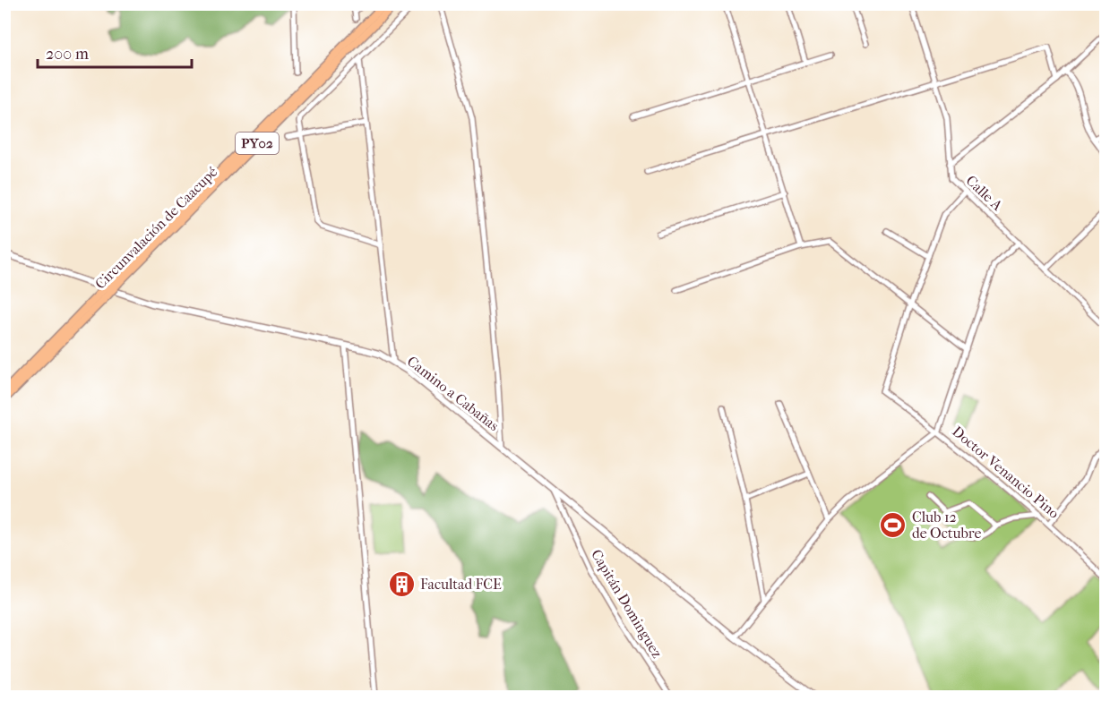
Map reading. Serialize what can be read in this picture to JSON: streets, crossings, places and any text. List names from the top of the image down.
{
  "streets": {
    "highway": ["PY02", "Circunvalación de Caacupé"],
    "street": [
      "Calle A",
      "Camino a Cabañas",
      "Doctor Venancio Pino",
      "Capitán Dominguez"
    ]
  },
  "crossings": [
    ["Camino a Cabañas", "Capitán Dominguez"]
  ],
  "places": {
    "sports": ["Club 12 de Octubre"],
    "building": ["Facultad FCE"]
  },
  "scale_bar": "200 m"
}
